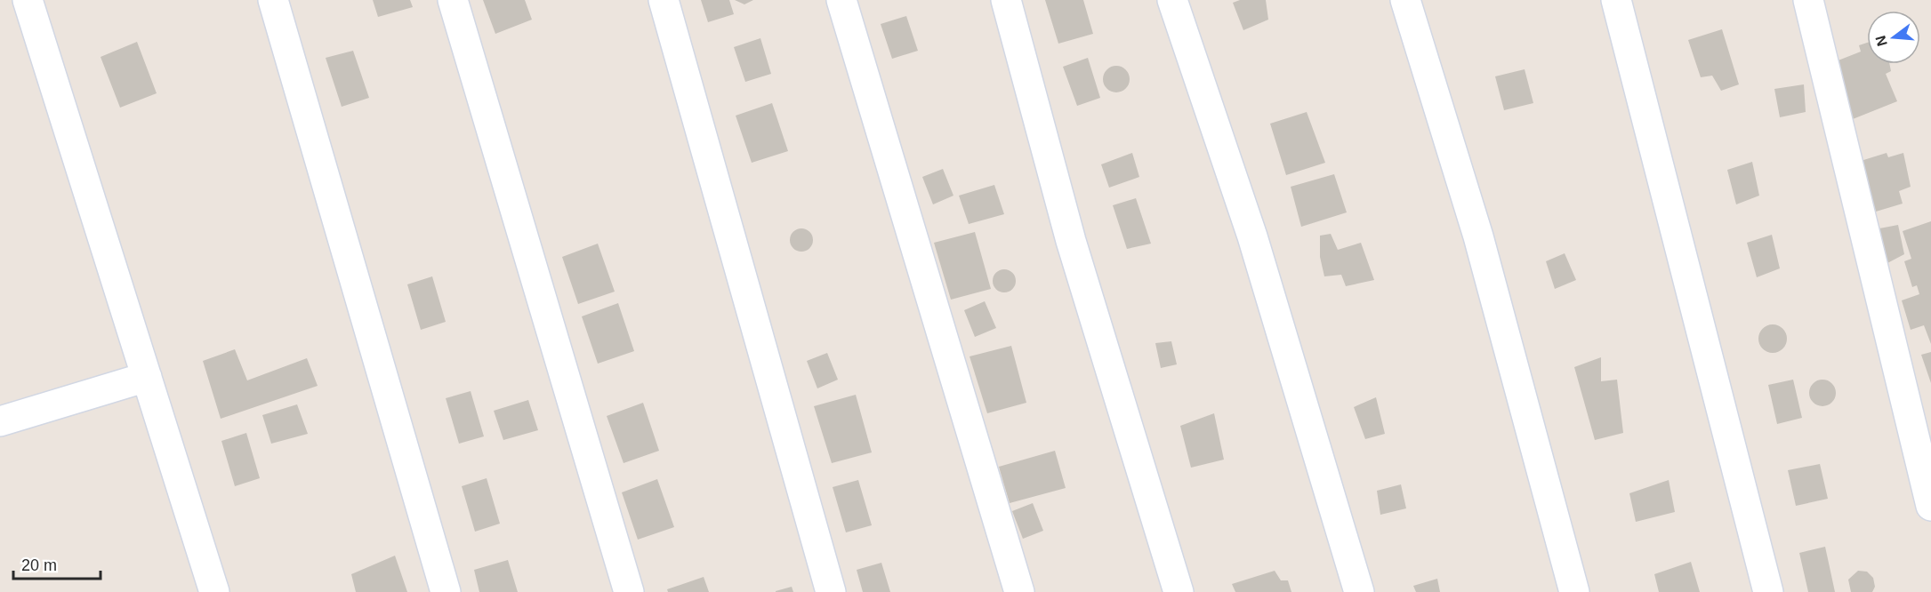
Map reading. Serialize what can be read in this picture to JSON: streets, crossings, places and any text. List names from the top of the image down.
{
  "scale_bar": "20 m",
  "north": "left"
}
